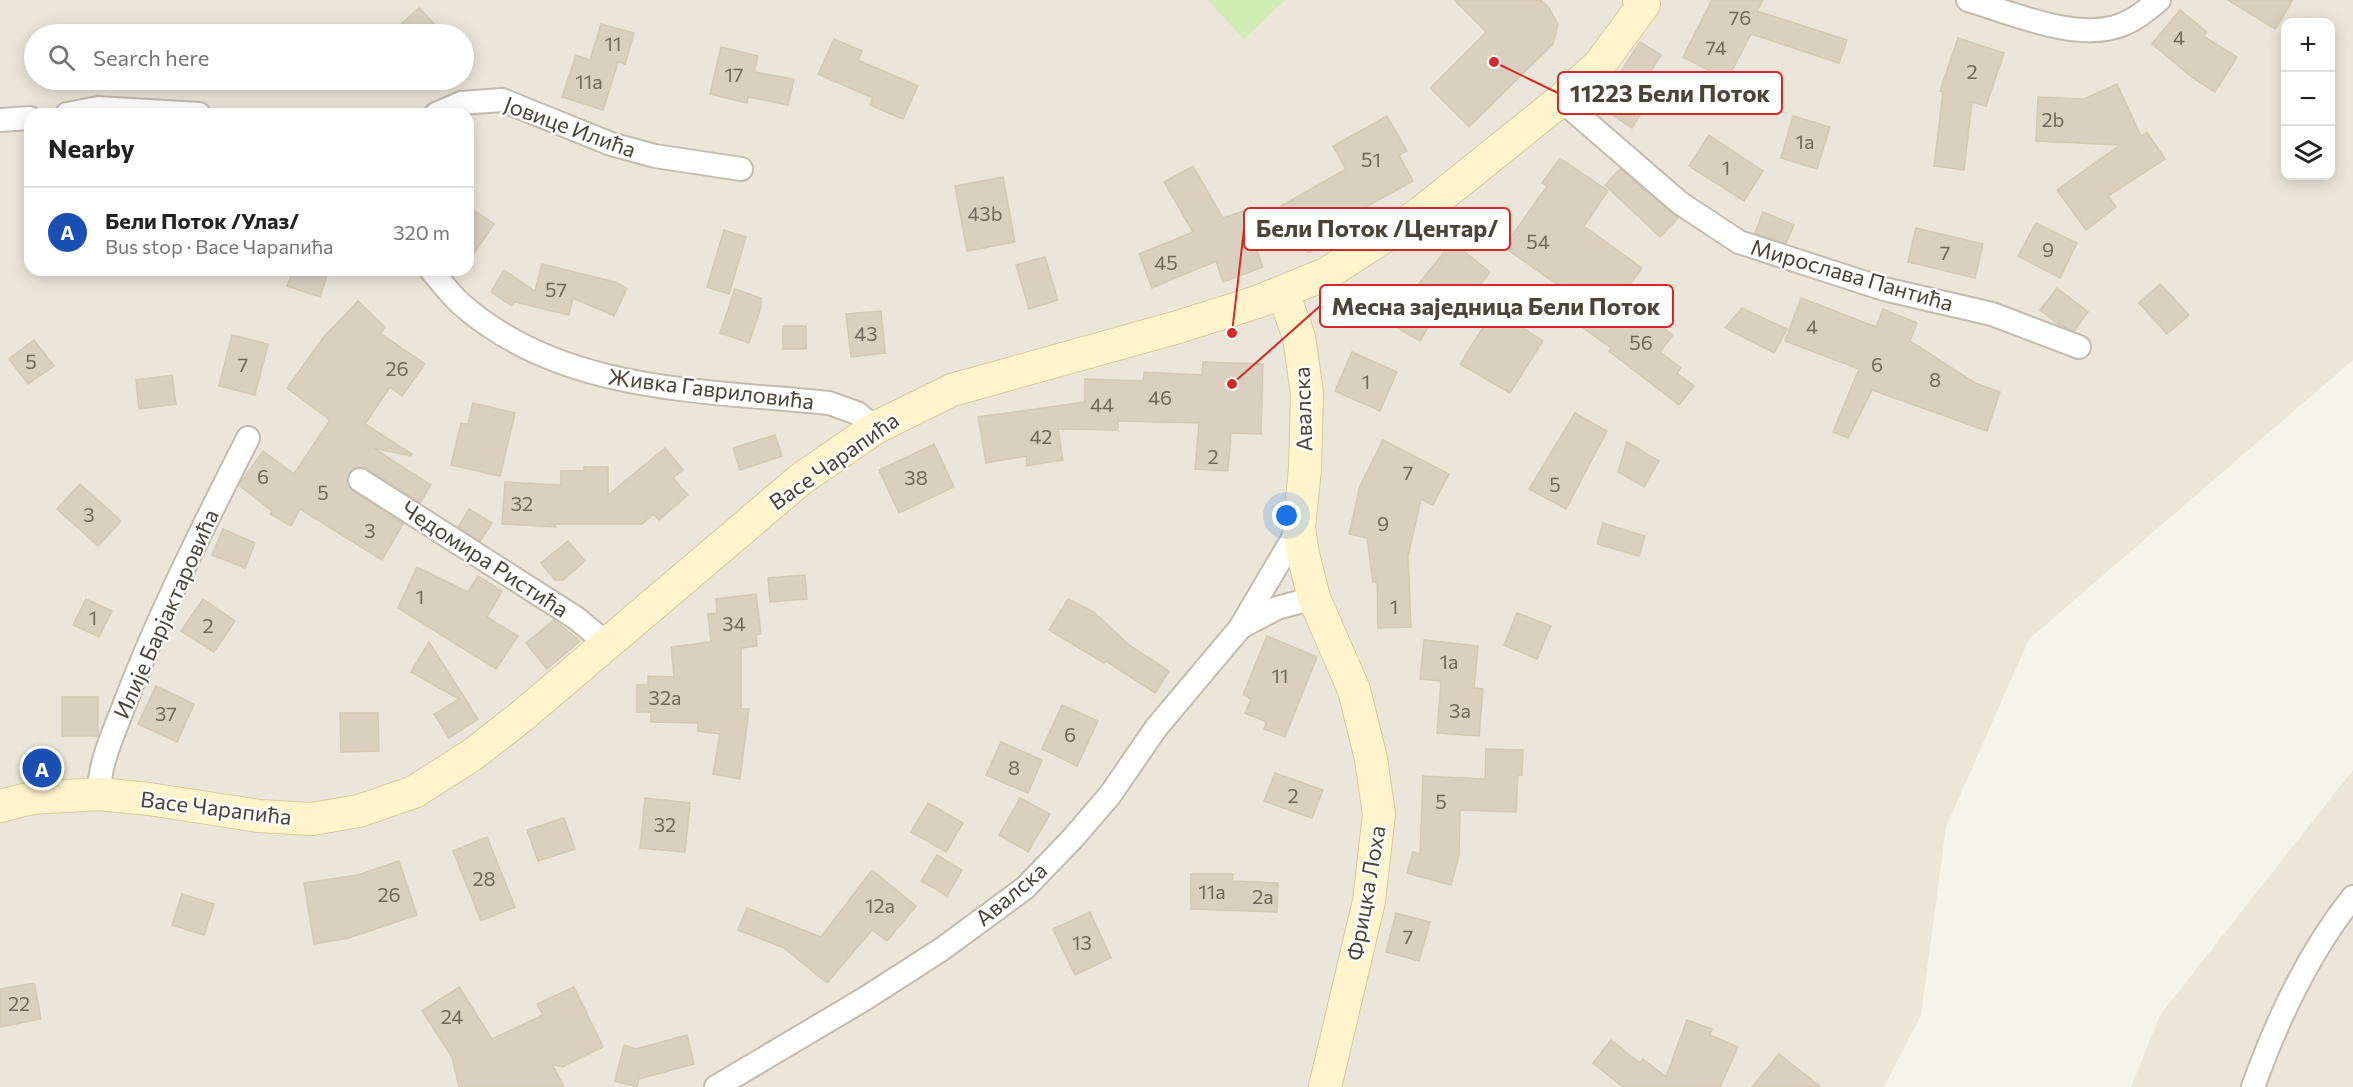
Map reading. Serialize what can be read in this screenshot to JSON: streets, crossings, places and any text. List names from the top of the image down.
{
  "streets": {
    "street": [
      "Јовице Илића",
      "Мирослава Пантића",
      "Живка Гавриловића",
      "Авалска",
      "Васе Чарапића",
      "Чедомира Ристића",
      "Илије Барјактаровића",
      "Фрицка Лоха"
    ]
  },
  "crossings": [
    ["Мирослава Пантића", "Васе Чарапића"],
    ["Живка Гавриловића", "Васе Чарапића"],
    ["Авалска", "Васе Чарапића"],
    ["Авалска", "Фрицка Лоха"],
    ["Васе Чарапића", "Чедомира Ристића"],
    ["Васе Чарапића", "Илије Барјактаровића"]
  ],
  "places": ["11223 Бели Поток", "Бели Поток /Центар/", "Месна заједница Бели Поток"],
  "house_numbers": [
    "76",
    "4",
    "11",
    "74",
    "2",
    "17",
    "11a",
    "2b",
    "1a",
    "51",
    "1",
    "43b",
    "54",
    "9",
    "7",
    "45",
    "57",
    "4",
    "43",
    "56",
    "5",
    "7",
    "6",
    "26",
    "8",
    "1",
    "46",
    "44",
    "42",
    "2",
    "7",
    "6",
    "38",
    "5",
    "5",
    "32",
    "3",
    "9",
    "3",
    "1",
    "1",
    "1",
    "34",
    "2",
    "1a",
    "11",
    "32a",
    "3a",
    "37",
    "6",
    "8",
    "2",
    "5",
    "32",
    "28",
    "11a",
    "26",
    "2a",
    "12a",
    "7",
    "13",
    "22",
    "24"
  ],
  "page": {
    "map_buttons": ["+", "−"],
    "search": "Search here",
    "heading": "Nearby",
    "list": [
      {
        "mark": "A",
        "name": "Бели Поток /Улаз/",
        "note": "Bus stop · Васе Чарапића",
        "value": "320 m"
      }
    ],
    "pins": "A"
  }
}
